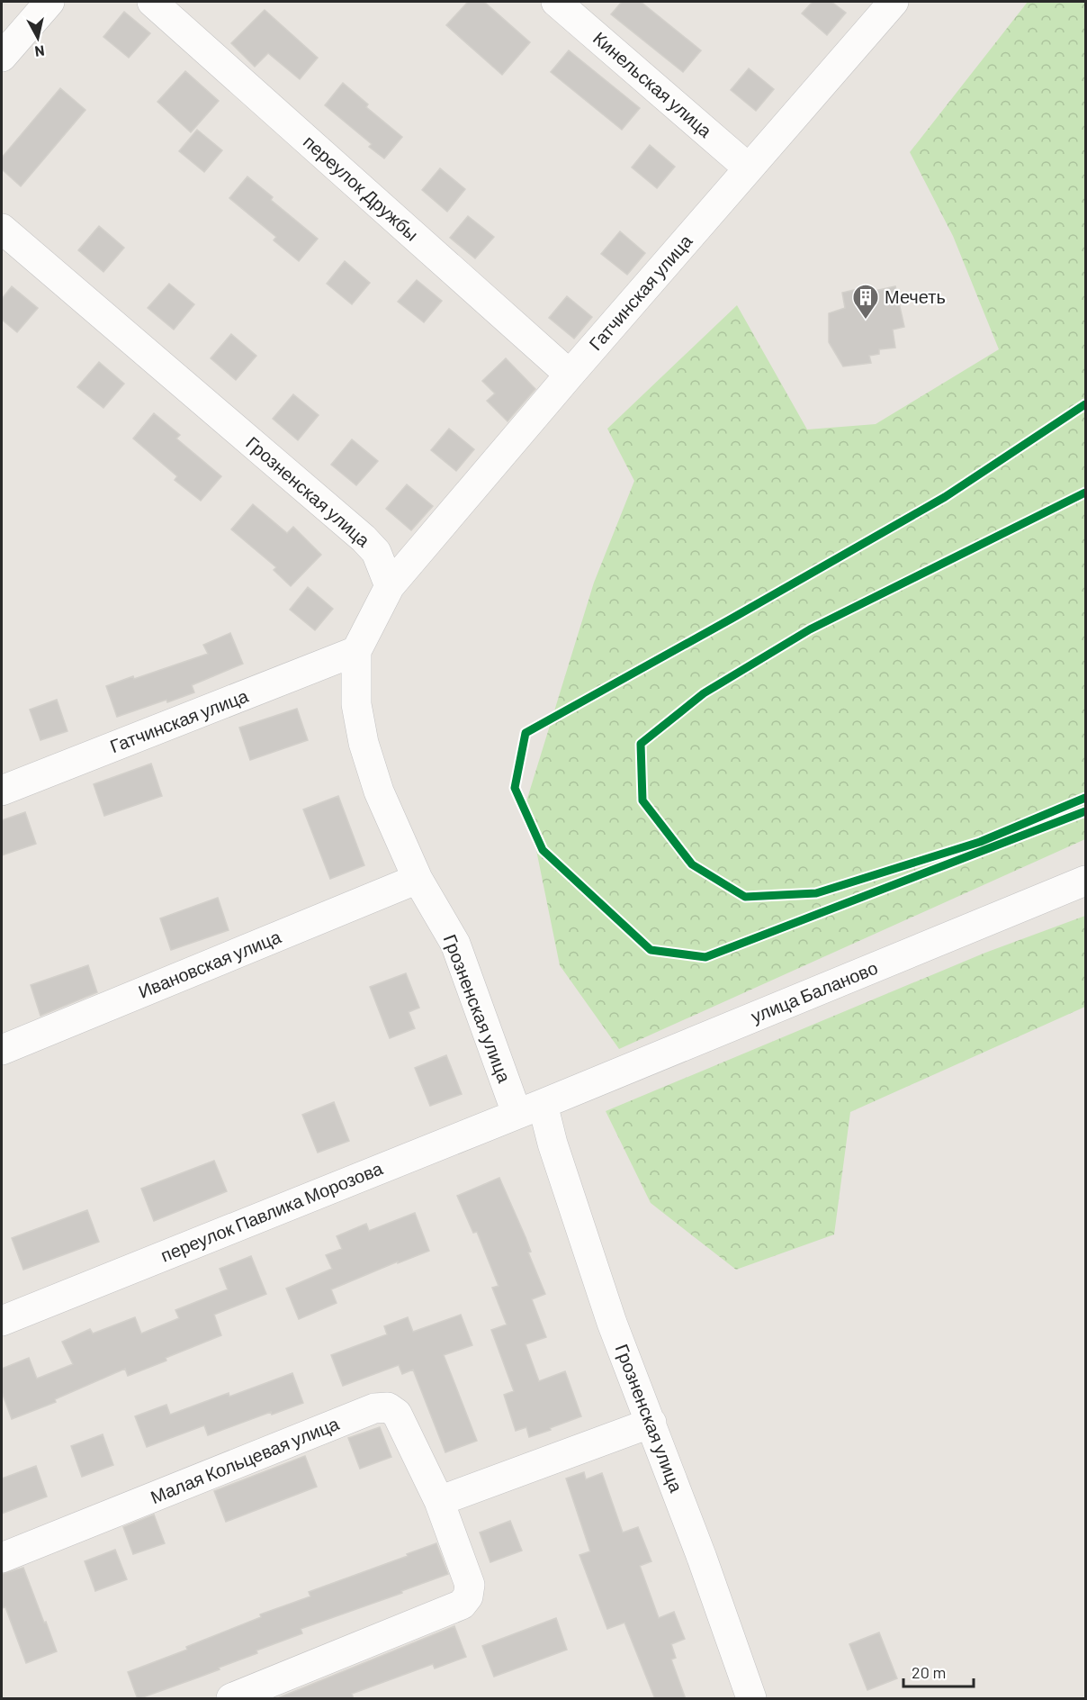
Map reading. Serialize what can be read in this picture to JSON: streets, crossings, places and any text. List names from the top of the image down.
{
  "streets": {
    "street": [
      "Кинельская улица",
      "переулок Дружбы",
      "Гатчинская улица",
      "Грозненская улица",
      "Ивановская улица",
      "улица Баланово",
      "переулок Павлика Морозова",
      "Малая Кольцевая улица"
    ]
  },
  "crossings": [
    ["Кинельская улица", "Гатчинская улица"],
    ["переулок Дружбы", "Гатчинская улица"],
    ["Гатчинская улица", "Грозненская улица"],
    ["Грозненская улица", "Ивановская улица"],
    ["Грозненская улица", "улица Баланово"],
    ["Грозненская улица", "переулок Павлика Морозова"],
    ["улица Баланово", "переулок Павлика Морозова"]
  ],
  "places": {
    "building": ["Мечеть"]
  },
  "scale_bar": "20 m",
  "north": "bottom"
}
